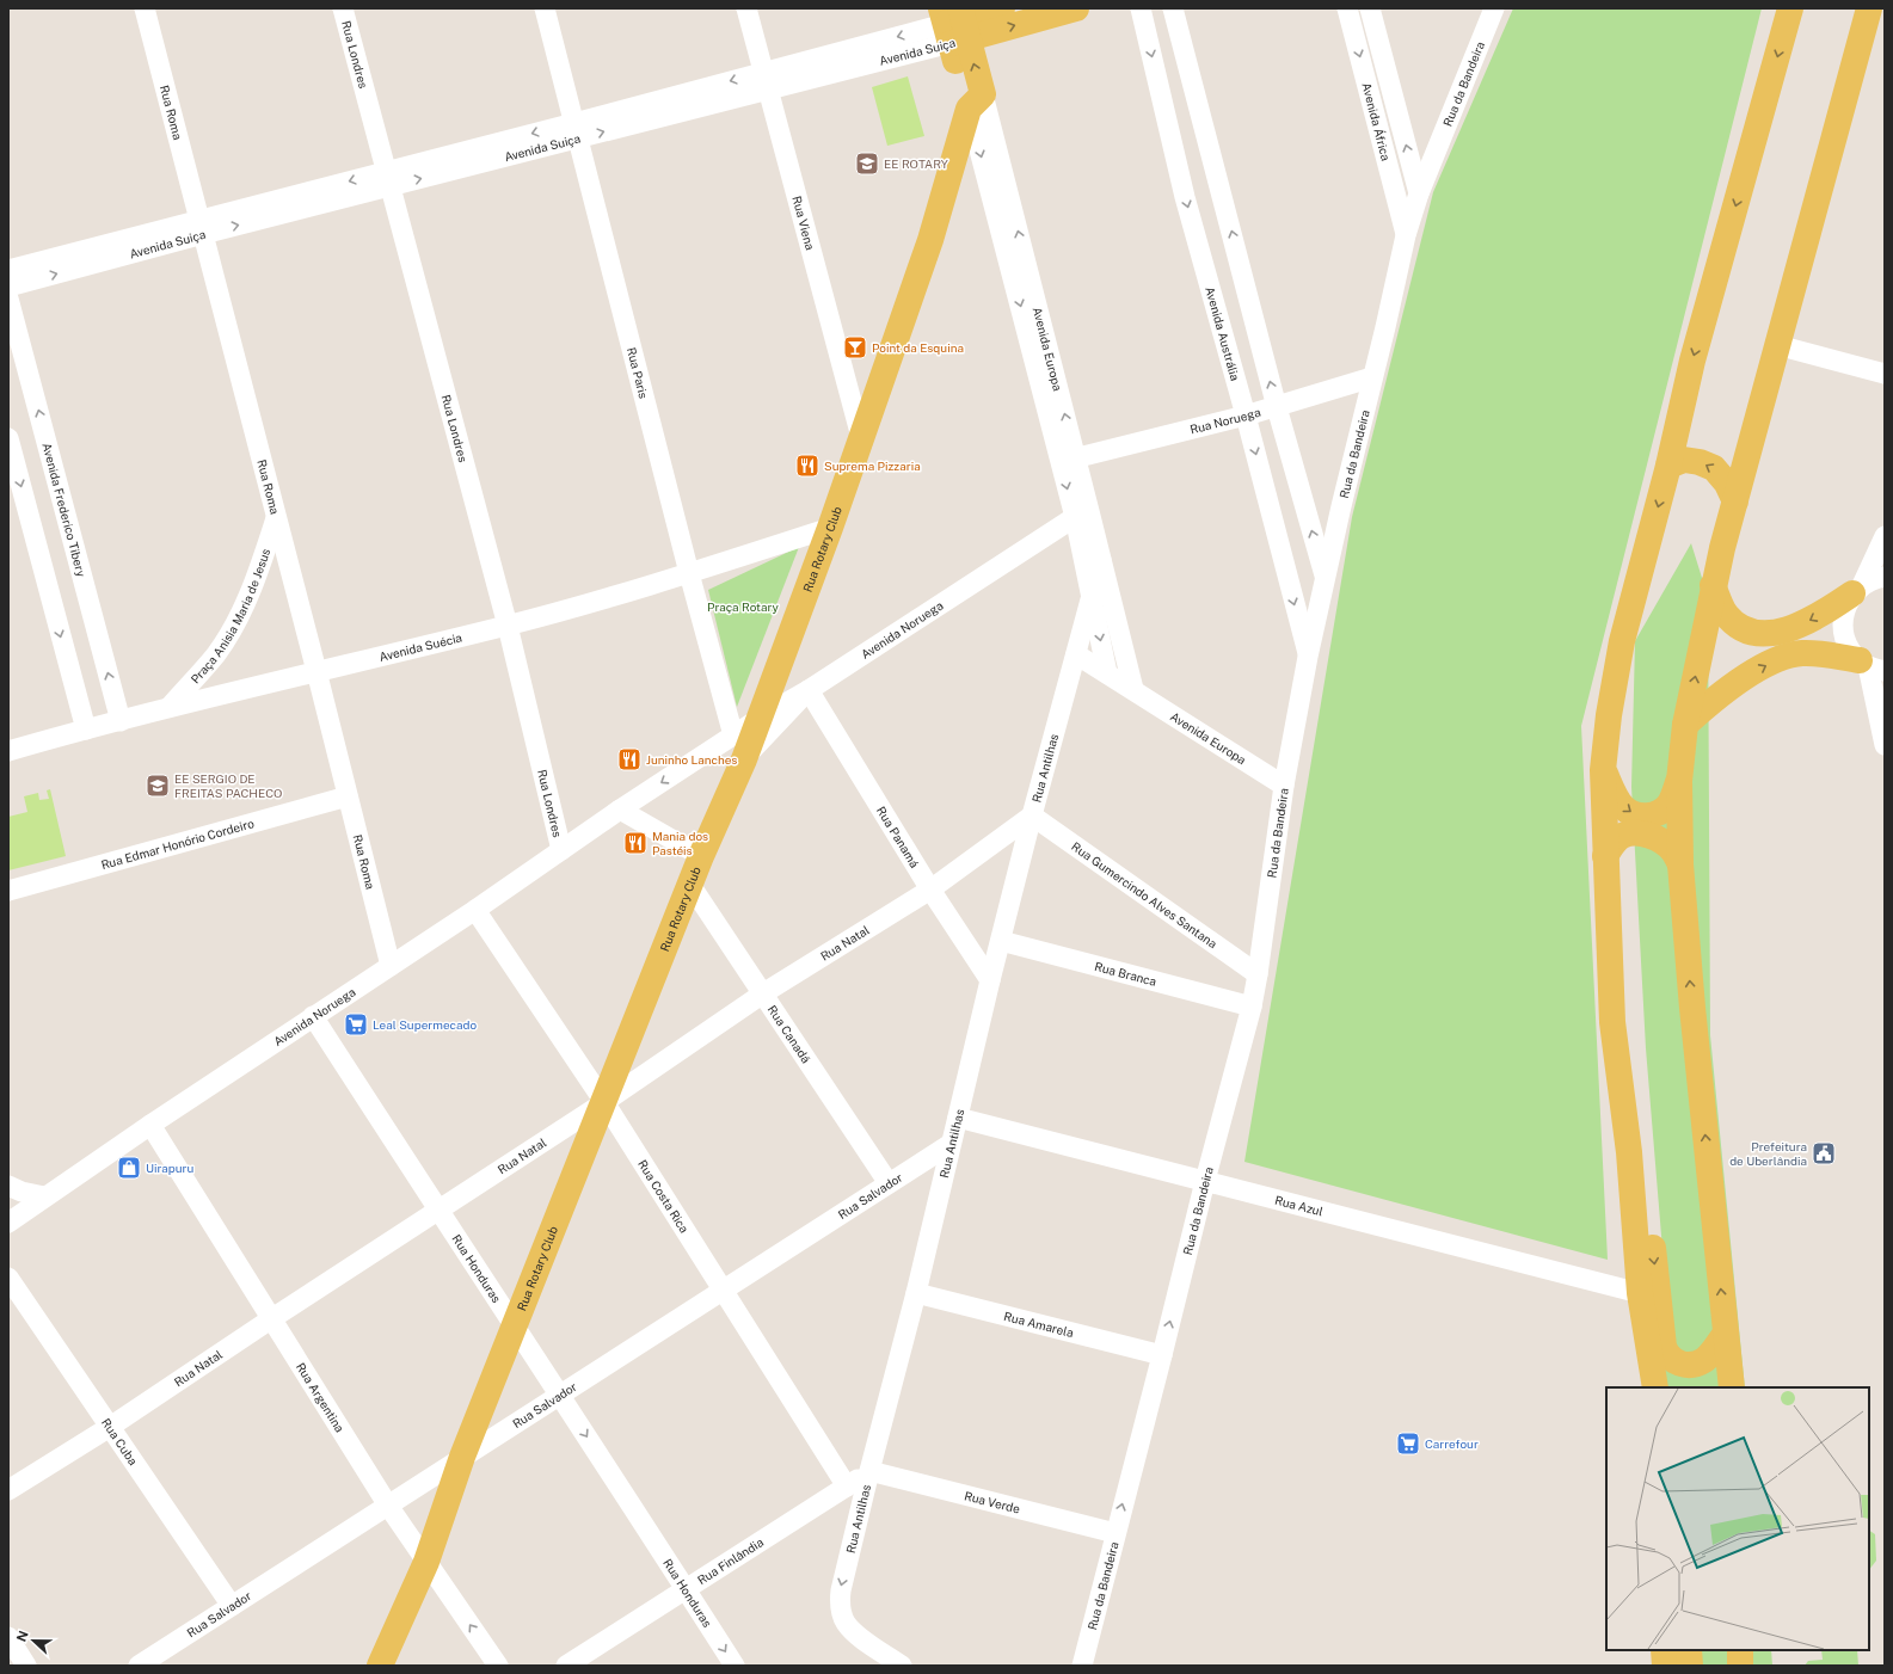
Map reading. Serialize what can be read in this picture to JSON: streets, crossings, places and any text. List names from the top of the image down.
{
  "streets": {
    "main road": ["Avenida Suiça", "Avenida Europa", "Rua Rotary Club"],
    "street": [
      "Rua Londres",
      "Rua da Bandeira",
      "Rua Roma",
      "Avenida África",
      "Rua Viena",
      "Avenida Austrália",
      "Rua Paris",
      "Rua Noruega",
      "Avenida Frederico Tibery",
      "Praça Anisia Maria de Jesus",
      "Avenida Noruega",
      "Avenida Suécia",
      "Rua Antilhas",
      "Rua Panamá",
      "Rua Edmar Honório Cordeiro",
      "Rua Gumercindo Alves Santana",
      "Rua Natal",
      "Rua Branca",
      "Rua Canadá",
      "Rua Salvador",
      "Rua Costa Rica",
      "Rua Azul",
      "Rua Honduras",
      "Rua Amarela",
      "Rua Argentina",
      "Rua Cuba",
      "Rua Verde",
      "Rua Finlândia"
    ]
  },
  "crossings": [
    ["Avenida Suiça", "Rua Londres"],
    ["Avenida Suiça", "Rua Roma"],
    ["Avenida Suiça", "Rua Viena"],
    ["Avenida Suiça", "Avenida Europa"],
    ["Avenida Suiça", "Rua Paris"],
    ["Rua Londres", "Avenida Noruega"],
    ["Rua Londres", "Avenida Suécia"],
    ["Rua da Bandeira", "Avenida África"],
    ["Rua da Bandeira", "Avenida Austrália"],
    ["Rua da Bandeira", "Avenida Europa"],
    ["Rua da Bandeira", "Rua Noruega"],
    ["Rua da Bandeira", "Rua Gumercindo Alves Santana"],
    ["Rua da Bandeira", "Rua Branca"],
    ["Rua da Bandeira", "Rua Azul"],
    ["Rua da Bandeira", "Rua Amarela"],
    ["Rua da Bandeira", "Rua Verde"],
    ["Rua Roma", "Praça Anisia Maria de Jesus"],
    ["Rua Roma", "Avenida Noruega"],
    ["Rua Roma", "Avenida Suécia"],
    ["Rua Roma", "Rua Edmar Honório Cordeiro"],
    ["Rua Viena", "Rua Rotary Club"],
    ["Avenida Austrália", "Rua Noruega"],
    ["Avenida Europa", "Rua Noruega"],
    ["Avenida Europa", "Rua Rotary Club"],
    ["Avenida Europa", "Avenida Noruega"],
    ["Avenida Europa", "Rua Antilhas"],
    ["Rua Paris", "Rua Rotary Club"],
    ["Rua Paris", "Avenida Noruega"],
    ["Rua Paris", "Avenida Suécia"],
    ["Avenida Frederico Tibery", "Avenida Suécia"],
    ["Rua Rotary Club", "Avenida Noruega"],
    ["Rua Rotary Club", "Avenida Suécia"],
    ["Rua Rotary Club", "Rua Natal"],
    ["Rua Rotary Club", "Rua Canadá"],
    ["Rua Rotary Club", "Rua Salvador"],
    ["Rua Rotary Club", "Rua Costa Rica"],
    ["Rua Rotary Club", "Rua Honduras"],
    ["Rua Rotary Club", "Rua Argentina"],
    ["Praça Anisia Maria de Jesus", "Avenida Suécia"],
    ["Avenida Noruega", "Rua Panamá"],
    ["Avenida Noruega", "Rua Costa Rica"],
    ["Avenida Noruega", "Rua Honduras"],
    ["Avenida Noruega", "Rua Argentina"],
    ["Rua Antilhas", "Rua Panamá"],
    ["Rua Antilhas", "Rua Gumercindo Alves Santana"],
    ["Rua Antilhas", "Rua Natal"],
    ["Rua Antilhas", "Rua Branca"],
    ["Rua Antilhas", "Rua Salvador"],
    ["Rua Antilhas", "Rua Azul"],
    ["Rua Antilhas", "Rua Amarela"],
    ["Rua Antilhas", "Rua Verde"],
    ["Rua Antilhas", "Rua Finlândia"],
    ["Rua Panamá", "Rua Natal"],
    ["Rua Gumercindo Alves Santana", "Rua Natal"],
    ["Rua Natal", "Rua Canadá"],
    ["Rua Natal", "Rua Costa Rica"],
    ["Rua Natal", "Rua Honduras"],
    ["Rua Natal", "Rua Argentina"],
    ["Rua Natal", "Rua Cuba"],
    ["Rua Canadá", "Rua Salvador"],
    ["Rua Salvador", "Rua Costa Rica"],
    ["Rua Salvador", "Rua Honduras"],
    ["Rua Salvador", "Rua Argentina"],
    ["Rua Salvador", "Rua Cuba"],
    ["Rua Costa Rica", "Rua Finlândia"],
    ["Rua Honduras", "Rua Finlândia"],
    ["Rua Verde", "Rua Finlândia"]
  ],
  "one_way": ["Rua Honduras"],
  "parks": ["Praça Rotary"],
  "places": {
    "school or university": ["EE ROTARY", "EE SERGIO DE FREITAS PACHECO"],
    "bar": ["Point da Esquina"],
    "restaurant": ["Suprema Pizzaria", "Juninho Lanches", "Mania dos Pastéis"],
    "supermarket": ["Leal Supermecado", "Carrefour"],
    "public building": ["Prefeitura de Uberlândia"],
    "shop": ["Uirapuru"]
  },
  "north": "left"
}
